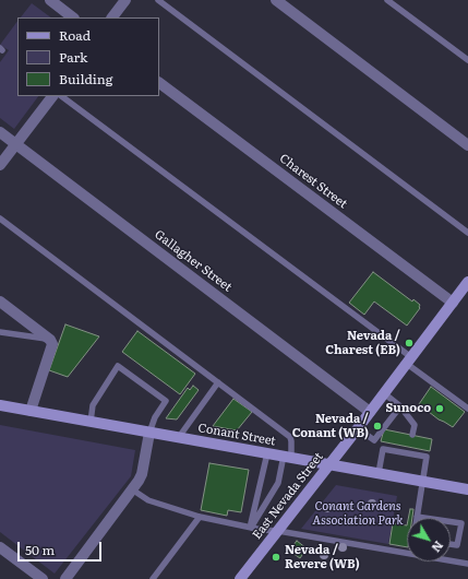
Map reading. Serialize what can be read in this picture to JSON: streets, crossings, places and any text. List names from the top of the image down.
{
  "streets": {
    "main road": ["Conant Street", "East Nevada Street"],
    "street": ["Charest Street", "Gallagher Street"]
  },
  "crossings": [
    ["Charest Street", "East Nevada Street"],
    ["Gallagher Street", "East Nevada Street"],
    ["Conant Street", "East Nevada Street"]
  ],
  "parks": ["Conant Gardens Association Park"],
  "places": [
    "Nevada / Charest (EB)",
    "Sunoco",
    "Nevada / Conant (WB)",
    "Nevada / Revere (WB)"
  ],
  "legend": ["Road", "Park", "Building"],
  "scale_bar": "50 m",
  "north": "bottom right"
}
